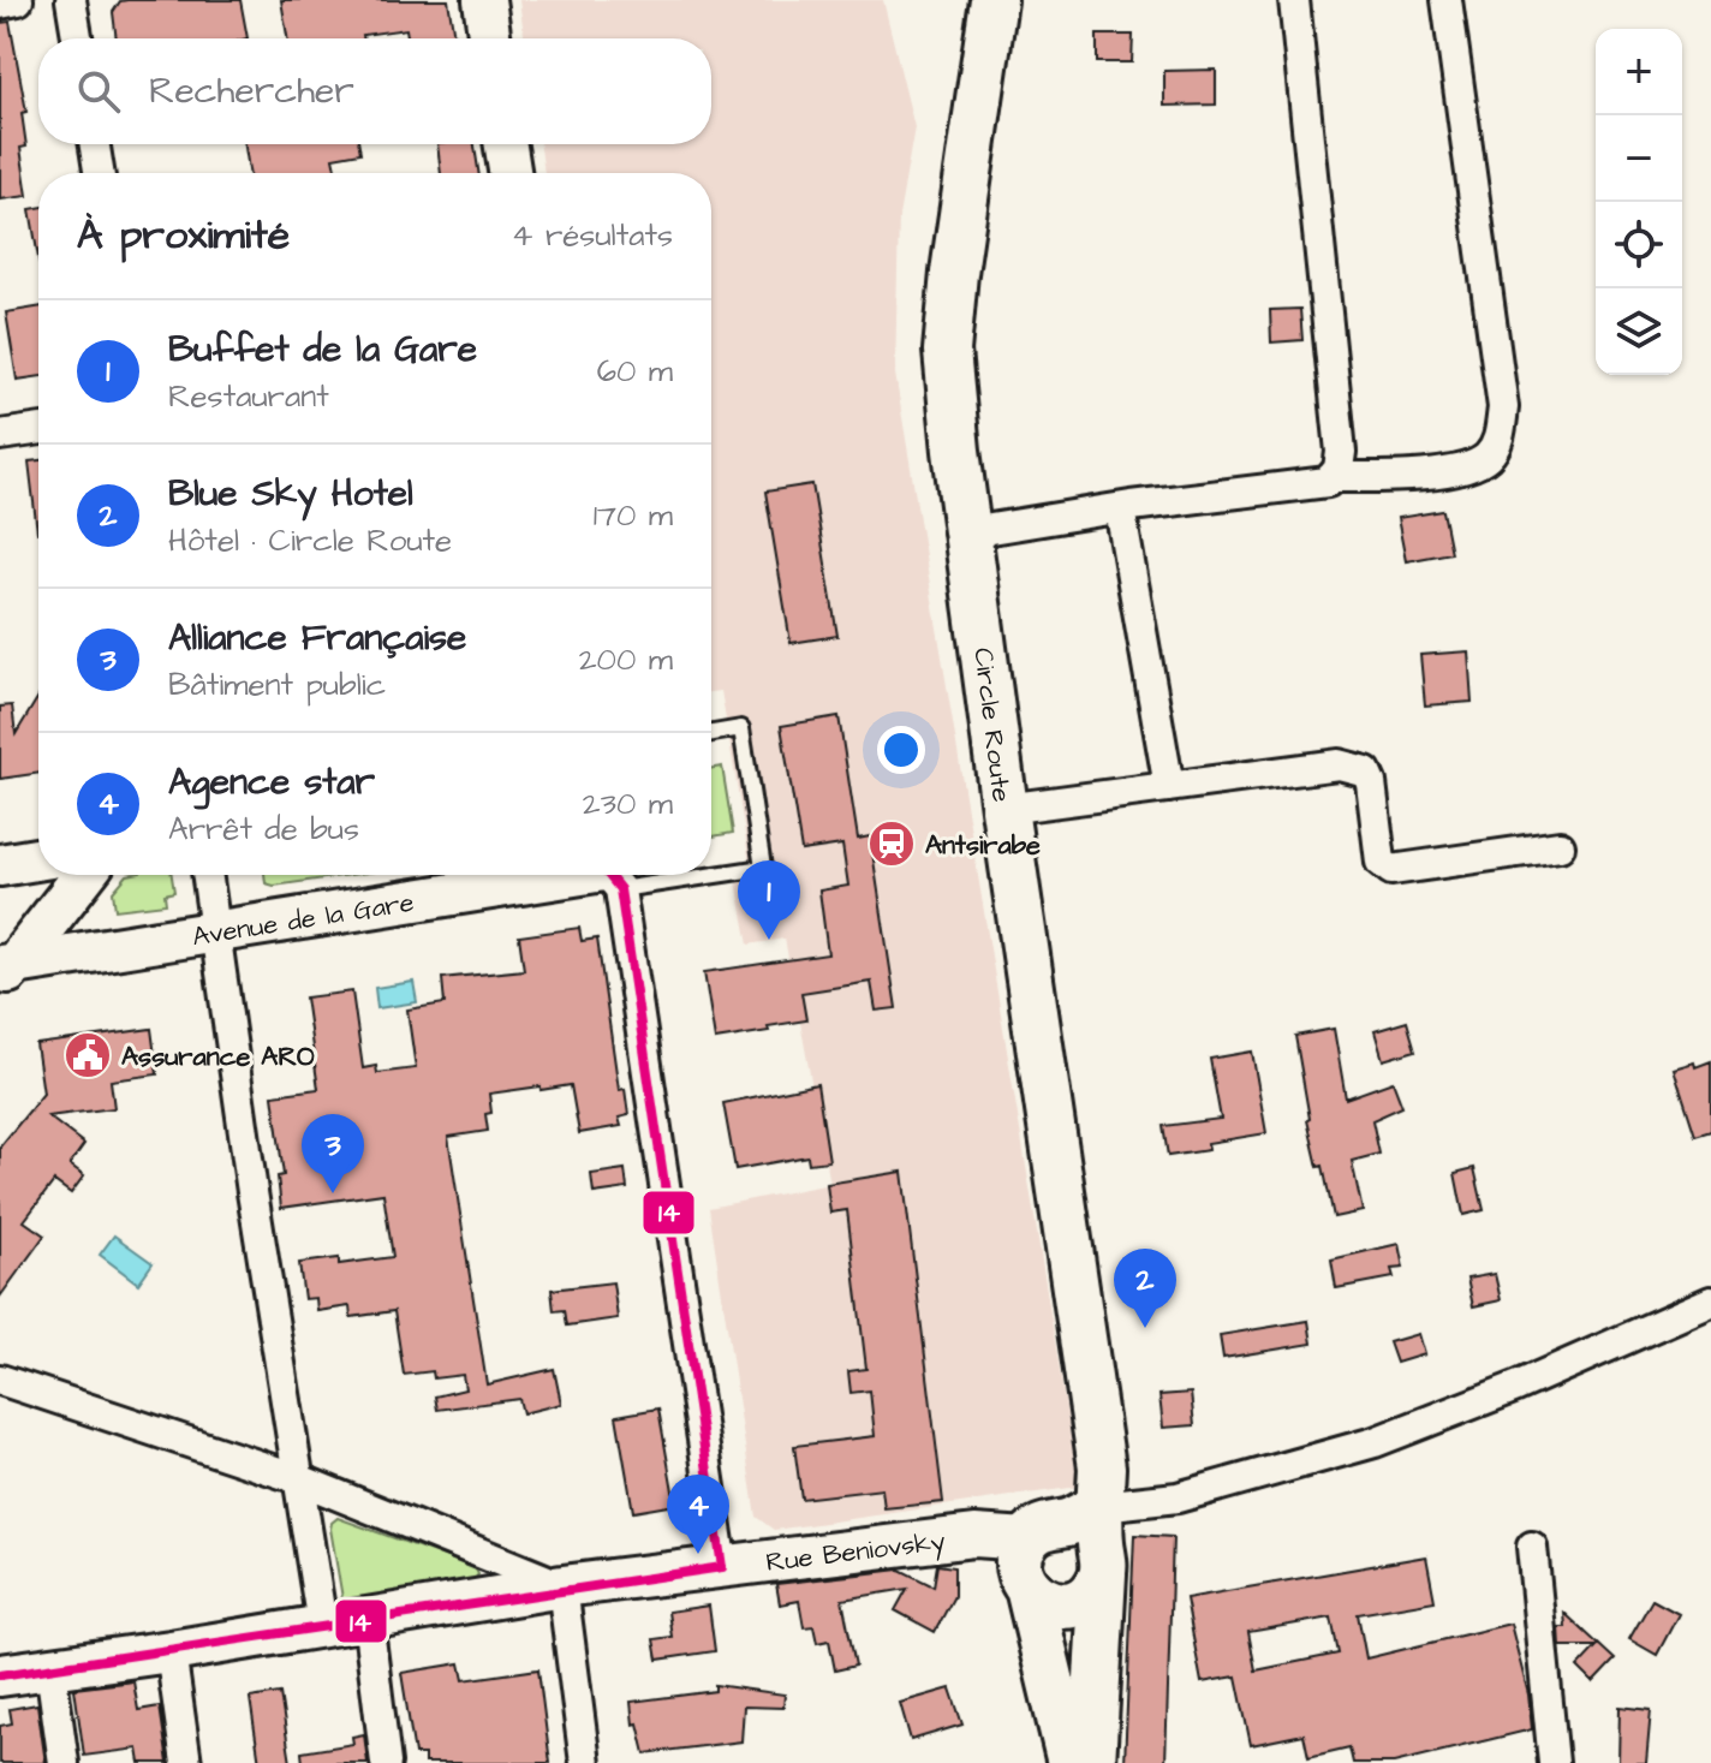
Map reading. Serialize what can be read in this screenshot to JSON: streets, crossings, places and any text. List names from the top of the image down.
{
  "streets": {
    "main road": ["Circle Route"],
    "street": ["Avenue de la Gare", "Rue Beniovsky"]
  },
  "crossings": [
    ["Circle Route", "Rue Beniovsky"]
  ],
  "places": {
    "station": ["Antsirabe"],
    "public building": ["Assurance ARO"]
  },
  "lines": ["transit line 14"],
  "page": {
    "map_buttons": ["+", "−"],
    "search": "Rechercher",
    "heading": ["À proximité", "4 résultats"],
    "list": [
      {
        "mark": "1",
        "name": "Buffet de la Gare",
        "note": "Restaurant",
        "value": "60 m"
      },
      {
        "mark": "2",
        "name": "Blue Sky Hotel",
        "note": "Hôtel · Circle Route",
        "value": "170 m"
      },
      {
        "mark": "3",
        "name": "Alliance Française",
        "note": "Bâtiment public",
        "value": "200 m"
      },
      {
        "mark": "4",
        "name": "Agence star",
        "note": "Arrêt de bus",
        "value": "230 m"
      }
    ],
    "pins": [
      "1",
      "3",
      "2",
      "4"
    ]
  }
}
